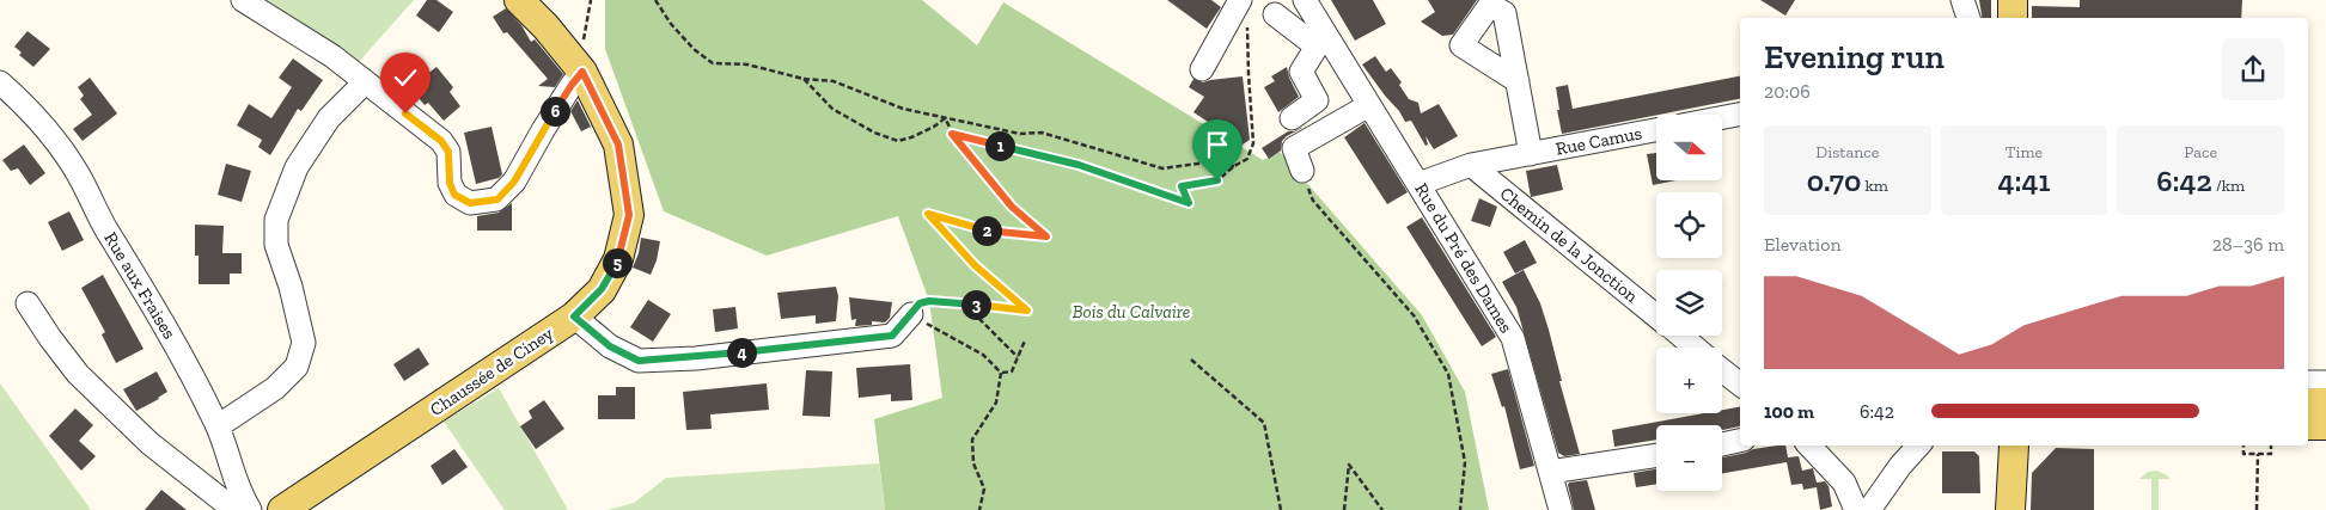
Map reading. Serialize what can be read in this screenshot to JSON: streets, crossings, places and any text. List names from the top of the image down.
{
  "streets": {
    "main road": ["Chaussée de Ciney"],
    "street": [
      "Rue Camus",
      "Chemin de la Jonction",
      "Rue du Pré des Dames",
      "Rue aux Fraises"
    ]
  },
  "crossings": [
    ["Rue Camus", "Chemin de la Jonction"],
    ["Rue Camus", "Rue du Pré des Dames"]
  ],
  "parks": ["Bois du Calvaire"],
  "north": "right",
  "page": {
    "heading": ["Evening run", "20:06"],
    "pins": [
      "6",
      "1",
      "2",
      "5",
      "3",
      "4"
    ],
    "map_buttons": ["+", "−"],
    "stats": [
      ["Distance", "0.70 km"],
      ["Time", "4:41"],
      ["Pace", "6:42 /km"]
    ],
    "chart": ["Elevation", "28–36 m"],
    "list": [
      {
        "name": "100 m",
        "note": "6:42"
      }
    ]
  }
}
